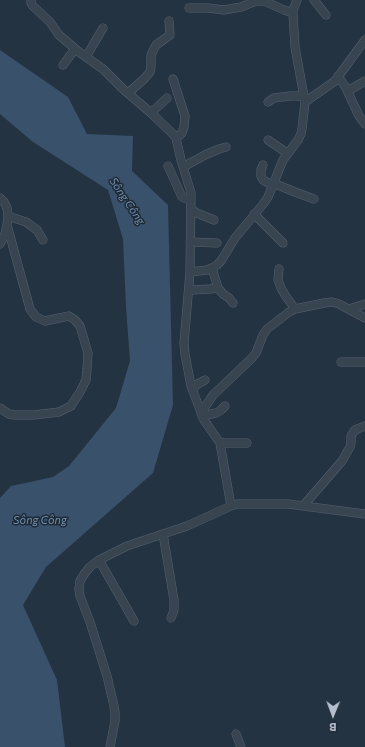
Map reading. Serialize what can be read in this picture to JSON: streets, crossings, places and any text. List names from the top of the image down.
{
  "water": ["Sông Công"],
  "north": "bottom"
}
